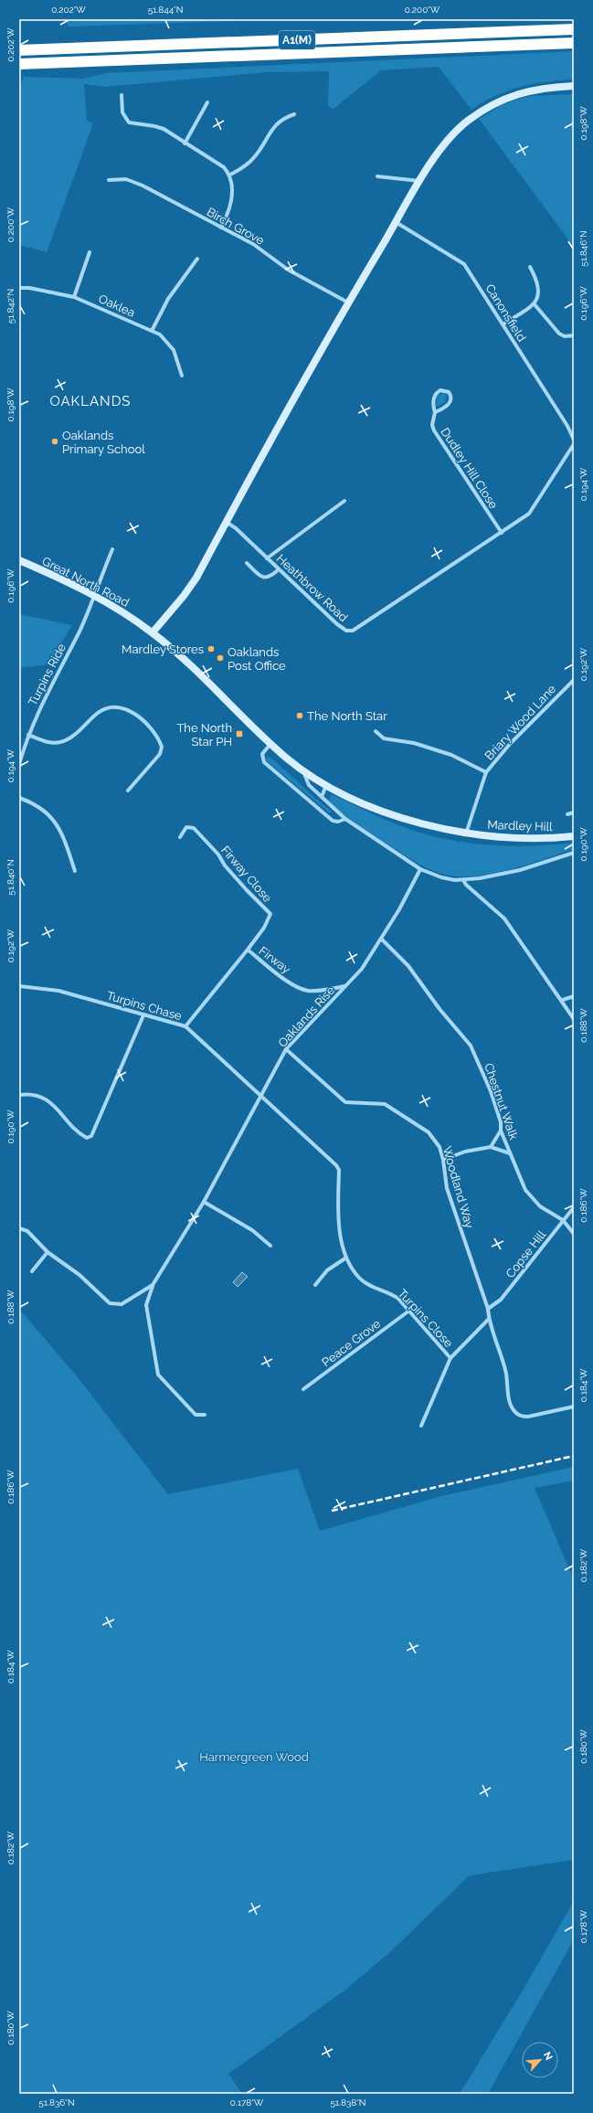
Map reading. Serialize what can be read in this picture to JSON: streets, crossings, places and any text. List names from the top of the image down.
{
  "streets": {
    "highway": ["A1(M)"],
    "street": [
      "Birch Grove",
      "Oaklea",
      "Canonsfield",
      "Dudley Hill Close",
      "Great North Road",
      "Heathbrow Road",
      "Turpins Ride",
      "Briary Wood Lane",
      "Mardley Hill",
      "Firway Close",
      "Firway",
      "Turpins Chase",
      "Oaklands Rise",
      "Chestnut Walk",
      "Woodland Way",
      "Copse Hill",
      "Turpins Close",
      "Peace Grove"
    ]
  },
  "crossings": [
    ["Dudley Hill Close", "Heathbrow Road"],
    ["Great North Road", "Turpins Ride"],
    ["Great North Road", "Briary Wood Lane"],
    ["Great North Road", "Mardley Hill"],
    ["Briary Wood Lane", "Mardley Hill"],
    ["Firway Close", "Firway"],
    ["Firway", "Turpins Chase"],
    ["Firway", "Oaklands Rise"],
    ["Turpins Chase", "Oaklands Rise"],
    ["Turpins Chase", "Turpins Close"],
    ["Oaklands Rise", "Chestnut Walk"],
    ["Oaklands Rise", "Woodland Way"],
    ["Oaklands Rise", "Turpins Close"],
    ["Chestnut Walk", "Copse Hill"],
    ["Woodland Way", "Copse Hill"],
    ["Woodland Way", "Turpins Close"],
    ["Turpins Close", "Peace Grove"]
  ],
  "districts": ["OAKLANDS"],
  "parks": ["Harmergreen Wood"],
  "places": {
    "other": [
      "Oaklands Primary School",
      "Mardley Stores",
      "Oaklands Post Office",
      "The North Star"
    ],
    "transit": ["The North Star PH"]
  },
  "north": "top right",
  "coordinates": [
    "0.202°W",
    "51.844°N",
    "0.200°W",
    "0.198°W",
    "51.846°N",
    "0.196°W",
    "51.842°N",
    "0.194°W",
    "0.192°W",
    "0.190°W",
    "51.840°N",
    "0.188°W",
    "0.186°W",
    "0.184°W",
    "0.182°W",
    "0.180°W",
    "0.178°W",
    "51.836°N",
    "51.838°N"
  ]
}
